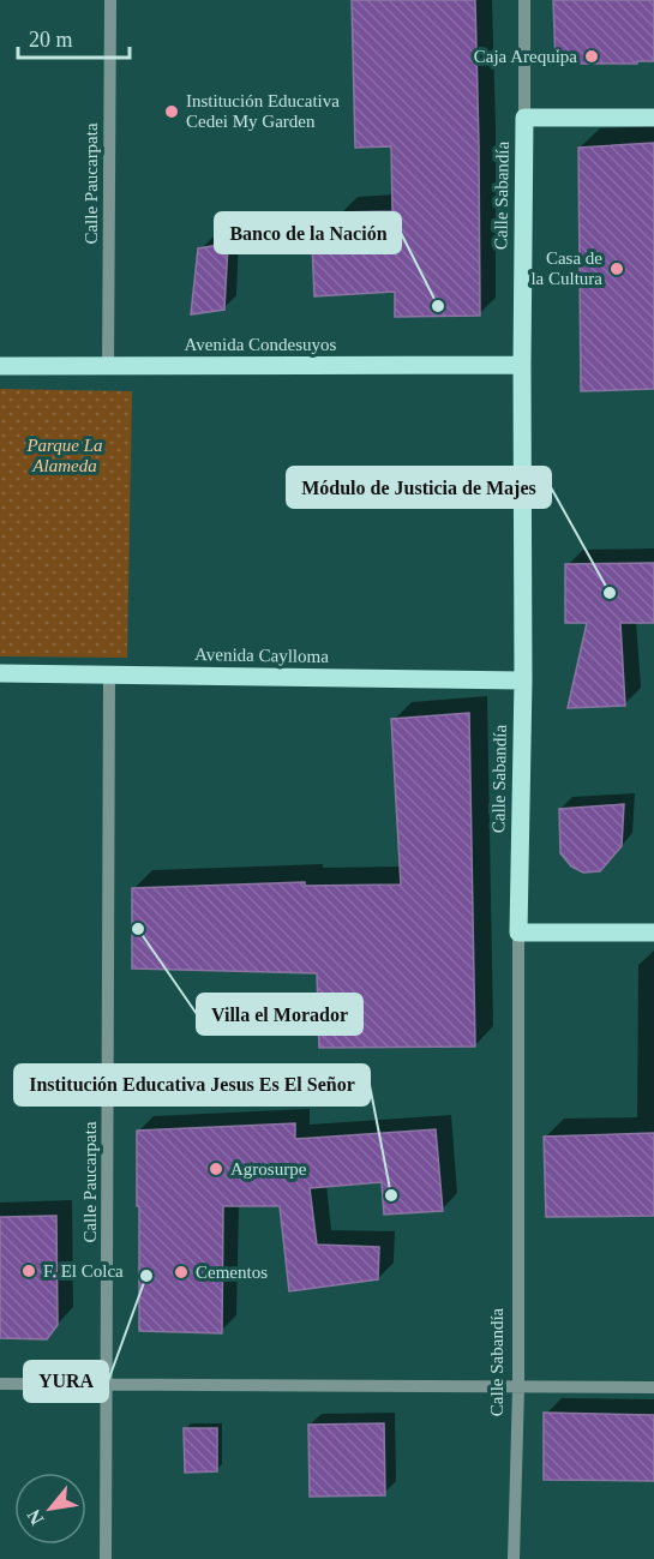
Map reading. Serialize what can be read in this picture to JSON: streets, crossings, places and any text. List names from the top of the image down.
{
  "streets": {
    "main road": ["Calle Sabandía", "Avenida Condesuyos", "Avenida Caylloma"],
    "street": ["Calle Paucarpata"]
  },
  "crossings": [
    ["Calle Paucarpata", "Avenida Condesuyos"],
    ["Calle Paucarpata", "Avenida Caylloma"],
    ["Calle Sabandía", "Avenida Condesuyos"],
    ["Calle Sabandía", "Avenida Caylloma"]
  ],
  "parks": ["Parque La Alameda"],
  "places": [
    "Caja Arequipa",
    "Institución Educativa Cedei My Garden",
    "Casa de la Cultura",
    "Banco de la Nación",
    "Módulo de Justicia de Majes",
    "Villa el Morador",
    "Agrosurpe",
    "Institución Educativa Jesus Es El Señor",
    "F. El Colca",
    "Cementos",
    "YURA"
  ],
  "scale_bar": "20 m",
  "north": "bottom left"
}
